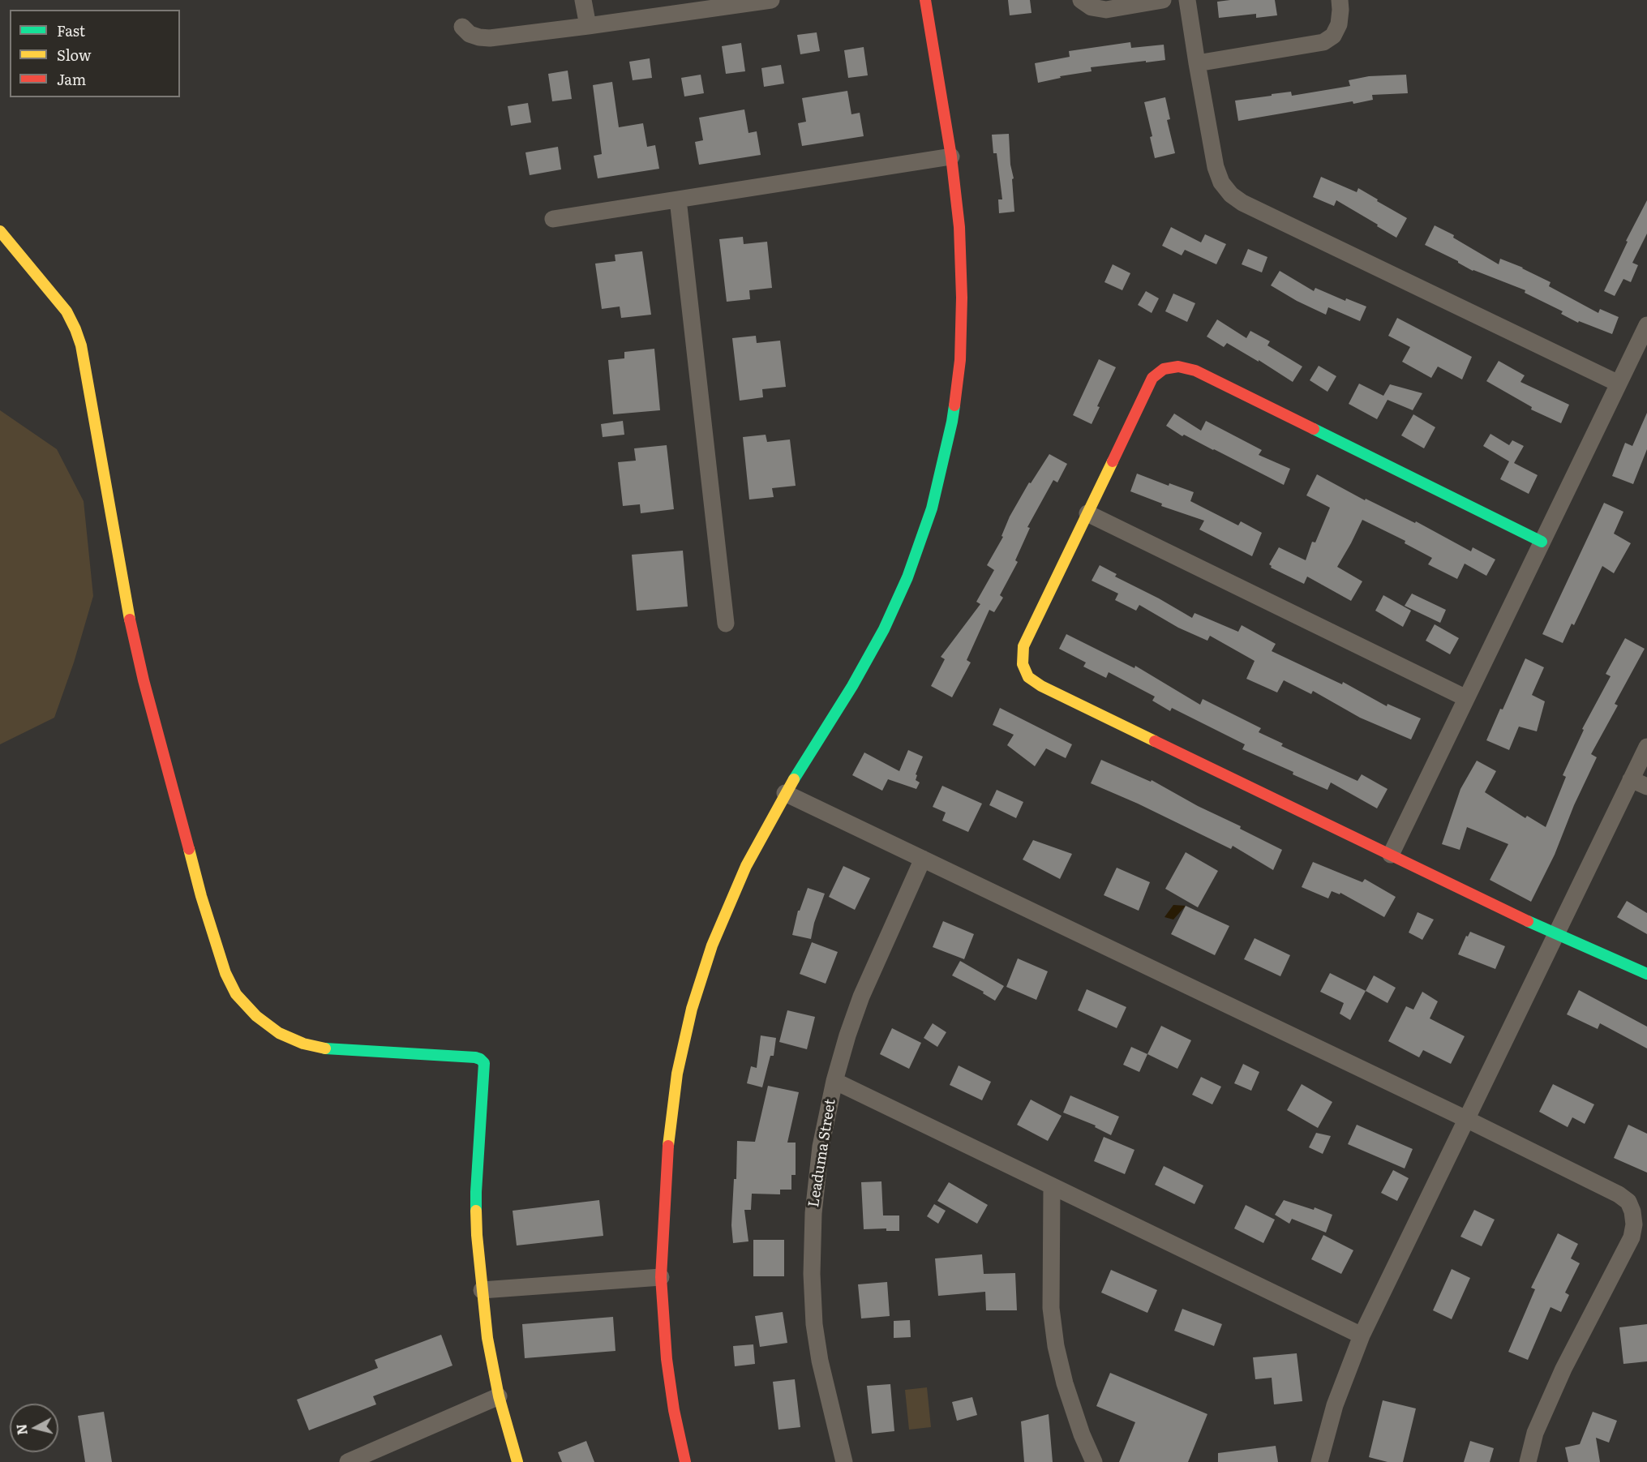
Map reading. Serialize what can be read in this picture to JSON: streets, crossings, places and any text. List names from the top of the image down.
{
  "streets": {
    "street": ["Leaduma Street"]
  },
  "legend": ["Fast", "Slow", "Jam"],
  "north": "left"
}
